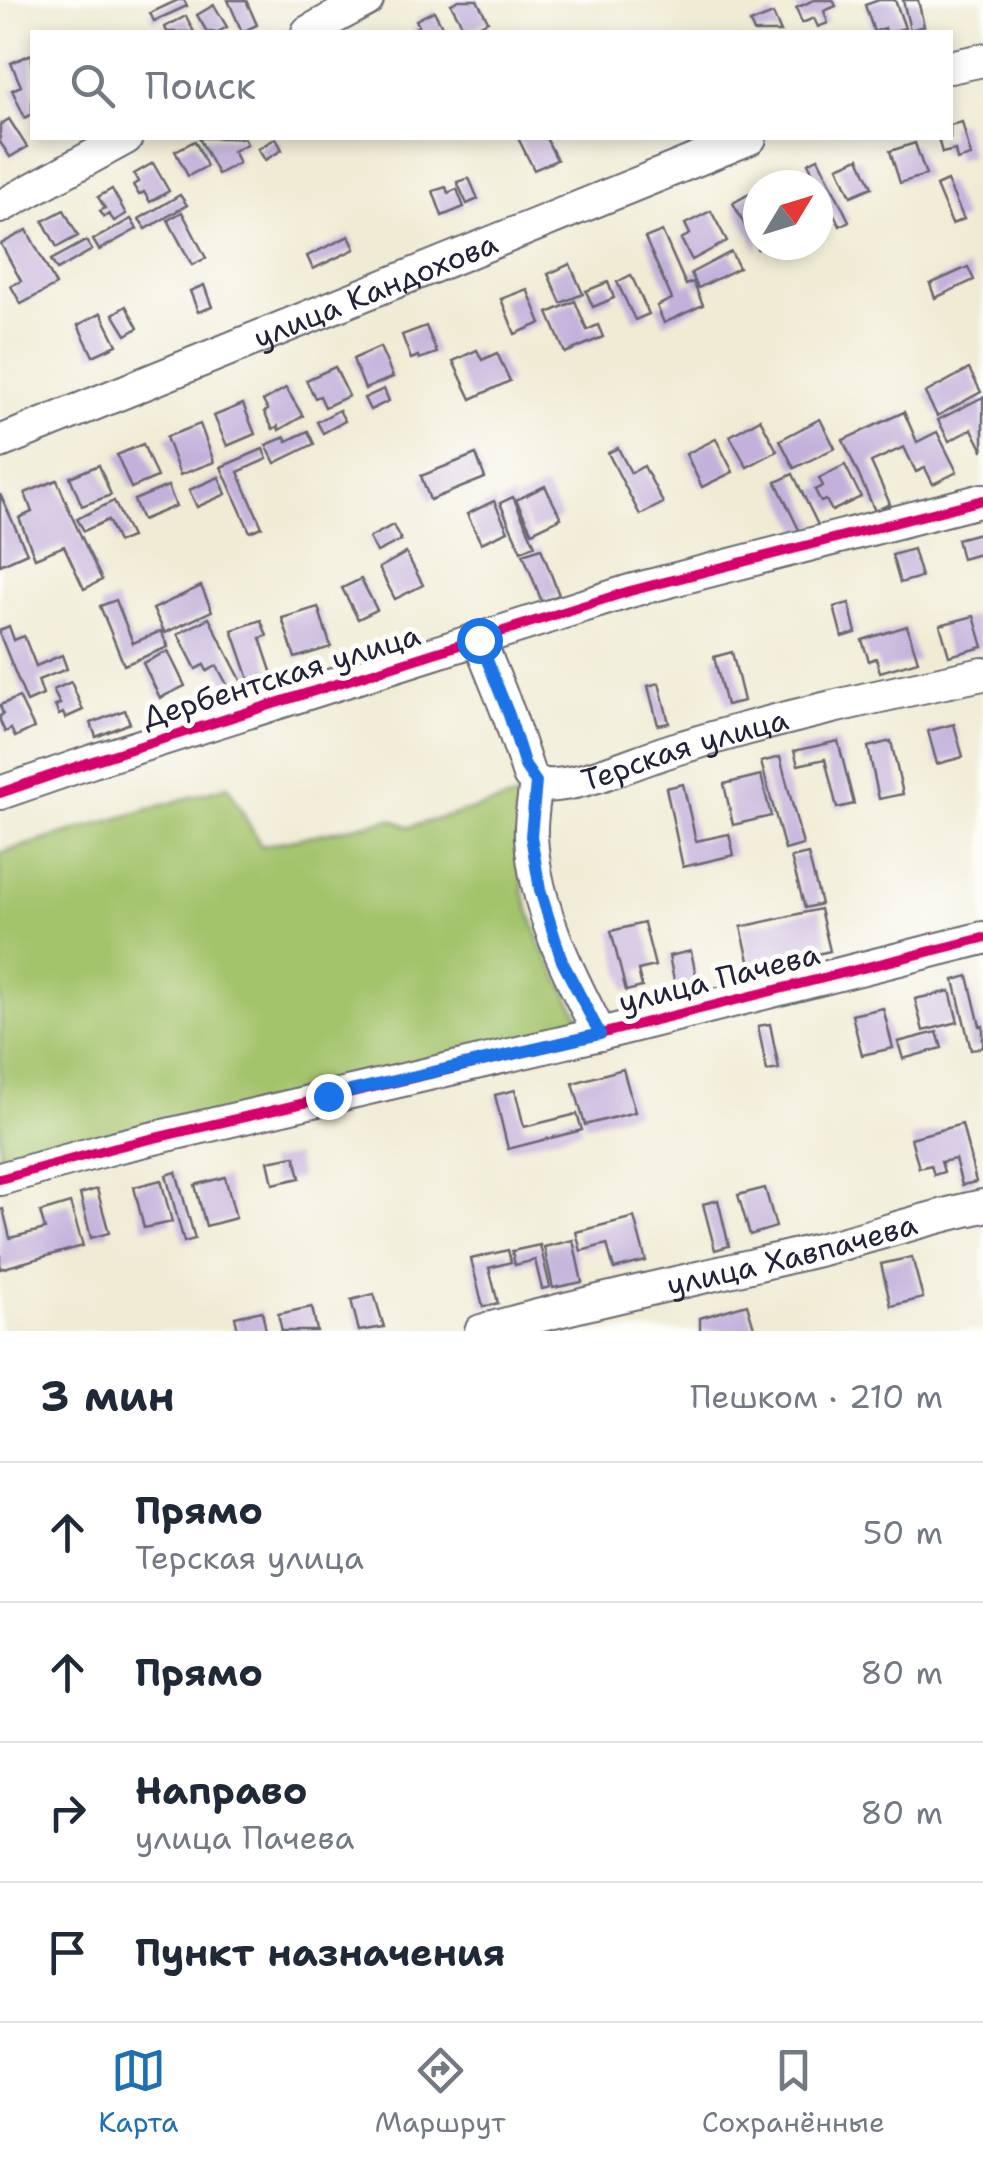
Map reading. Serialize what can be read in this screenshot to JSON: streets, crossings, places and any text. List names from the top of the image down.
{
  "streets": {
    "street": [
      "улица Кандохова",
      "Дербентская улица",
      "Терская улица",
      "улица Пачева",
      "улица Хавпачева"
    ]
  },
  "north": "top right",
  "page": {
    "search": "Поиск",
    "heading": ["3 мин", "Пешком · 210 m"],
    "list": [
      ["Прямо", "Терская улица", "50 m"],
      ["Прямо", "80 m"],
      ["Направо", "улица Пачева", "80 m"],
      "Пункт назначения"
    ],
    "nav": ["Карта", "Маршрут", "Сохранённые"]
  }
}
